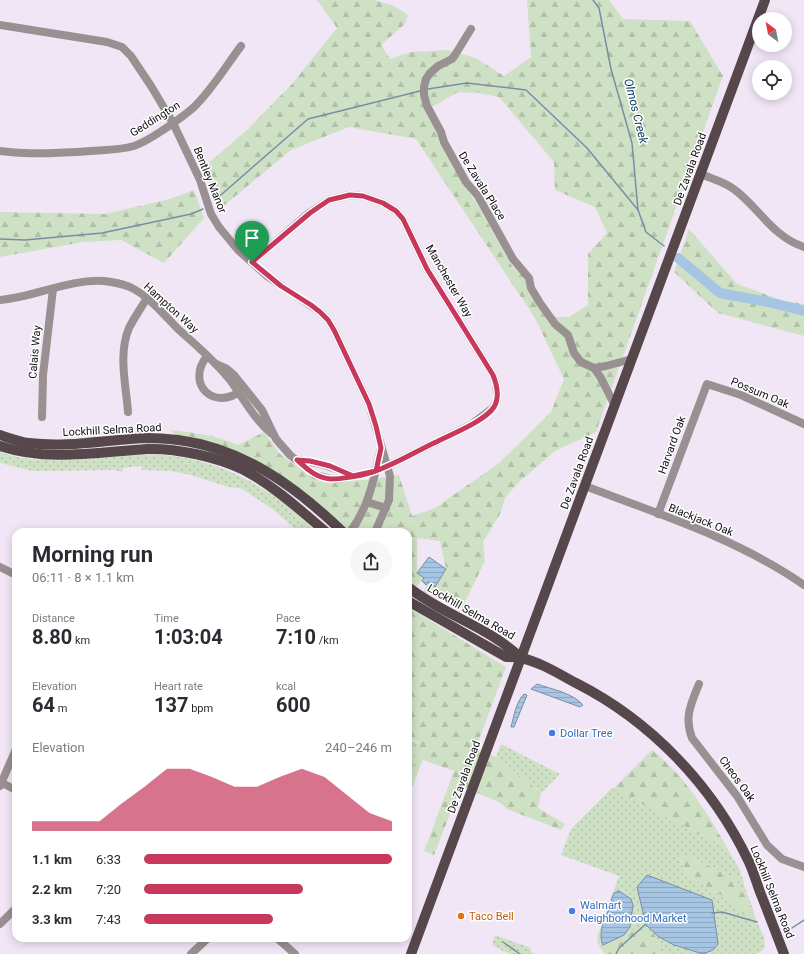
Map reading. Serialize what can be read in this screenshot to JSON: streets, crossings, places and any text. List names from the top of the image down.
{
  "streets": {
    "main road": ["De Zavala Road", "Lockhill Selma Road"],
    "street": [
      "Geddington",
      "Bentley Manor",
      "De Zavala Place",
      "Manchester Way",
      "Hampton Way",
      "Calais Way",
      "Possum Oak",
      "Harvard Oak",
      "Blackjack Oak",
      "Cheos Oak"
    ]
  },
  "crossings": [
    ["Geddington", "Bentley Manor"],
    ["De Zavala Road", "De Zavala Place"],
    ["De Zavala Road", "Lockhill Selma Road"],
    ["De Zavala Road", "Blackjack Oak"],
    ["Bentley Manor", "Manchester Way"],
    ["Bentley Manor", "Hampton Way"],
    ["Manchester Way", "Hampton Way"],
    ["Hampton Way", "Calais Way"],
    ["Possum Oak", "Harvard Oak"],
    ["Harvard Oak", "Blackjack Oak"]
  ],
  "water": ["Olmos Creek"],
  "places": ["Dollar Tree", "Walmart Neighborhood Market", "Taco Bell"],
  "north": "top left",
  "page": {
    "heading": ["Morning run", "06:11 · 8 × 1.1 km"],
    "stats": [
      ["Distance", "8.80 km"],
      ["Time", "1:03:04"],
      ["Pace", "7:10 /km"],
      ["Elevation", "64 m"],
      ["Heart rate", "137 bpm"],
      ["kcal", "600"]
    ],
    "chart": ["Elevation", "240–246 m"],
    "list": [
      {
        "name": "1.1 km",
        "note": "6:33"
      },
      {
        "name": "2.2 km",
        "note": "7:20"
      },
      {
        "name": "3.3 km",
        "note": "7:43"
      }
    ]
  }
}
